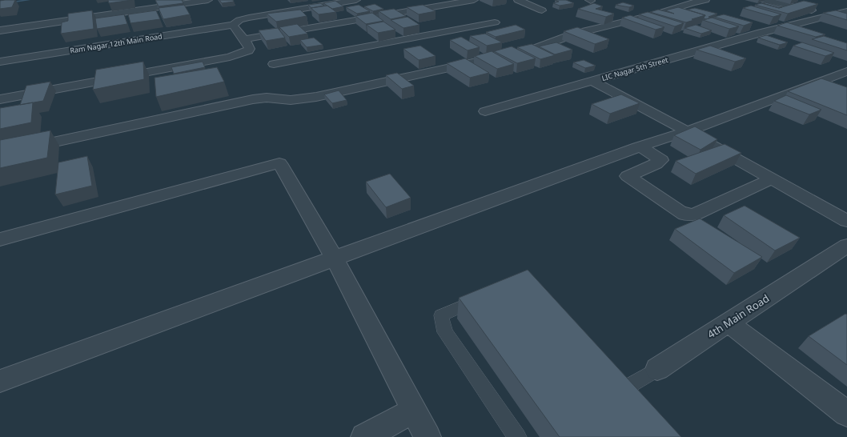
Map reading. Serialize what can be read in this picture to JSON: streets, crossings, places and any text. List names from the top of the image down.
{
  "streets": {
    "street": ["Ram Nagar 12th Main Road", "LIC Nagar 5th Street", "4th Main Road"]
  }
}
